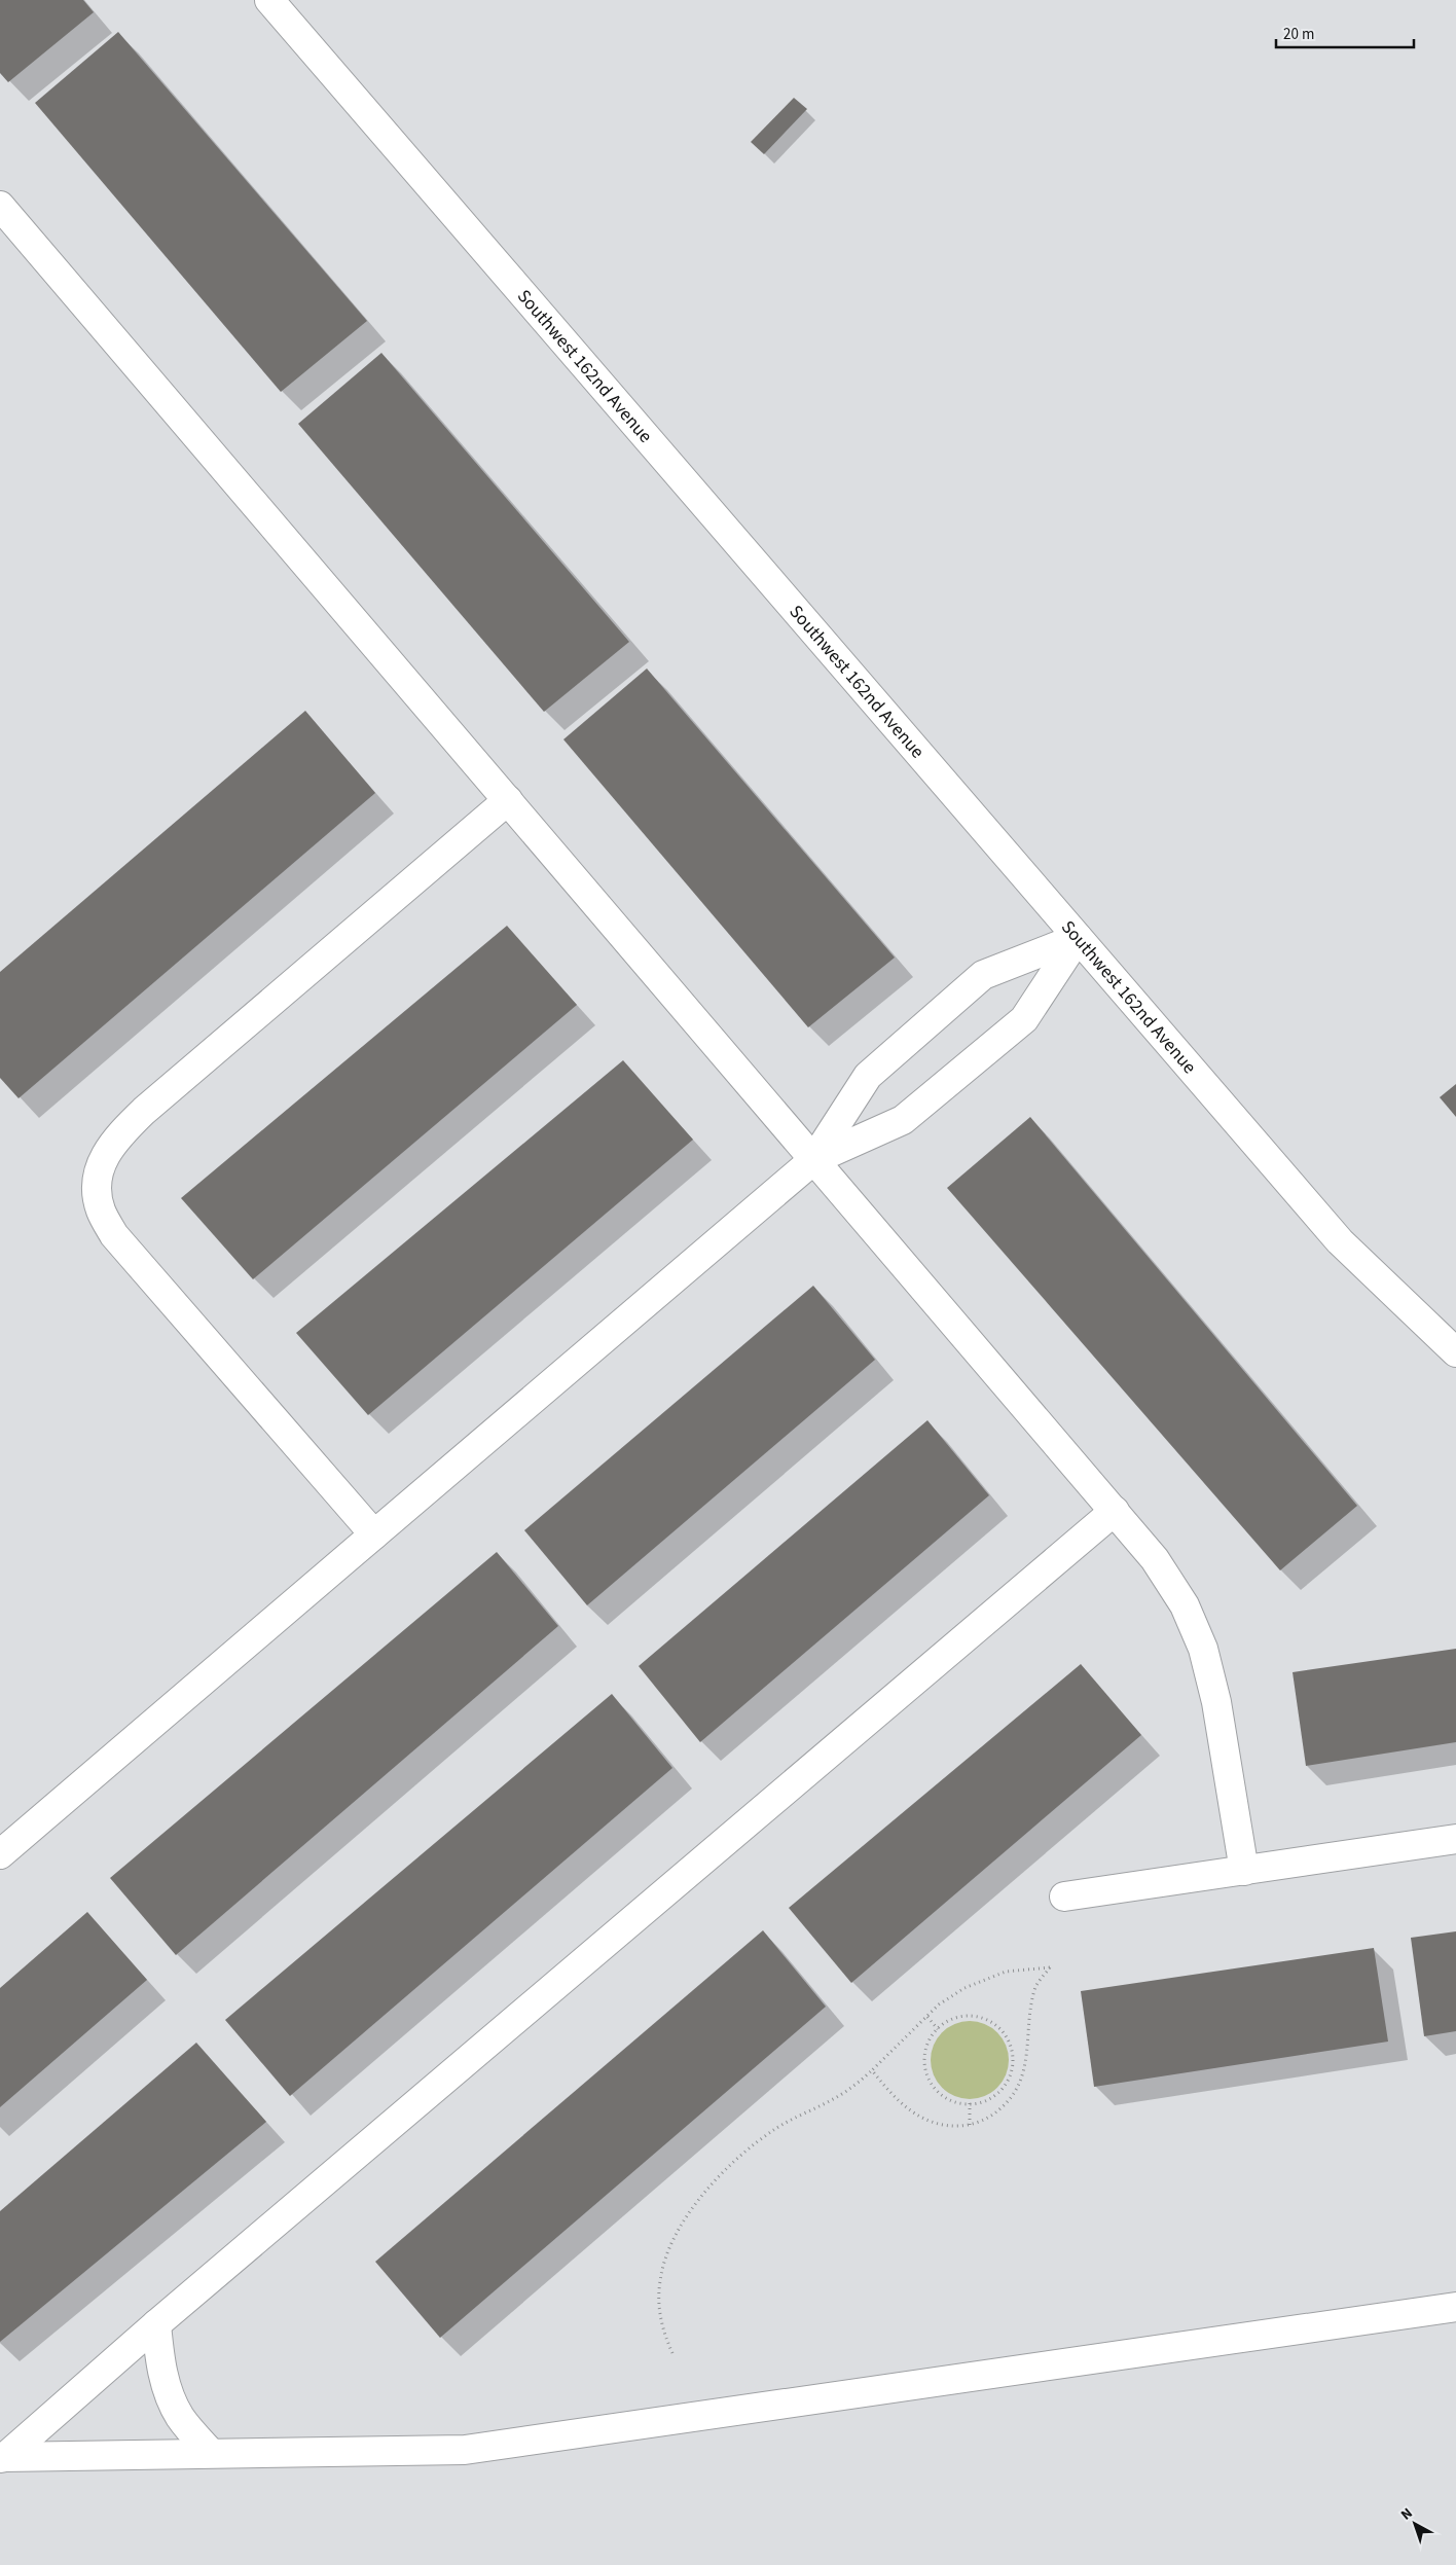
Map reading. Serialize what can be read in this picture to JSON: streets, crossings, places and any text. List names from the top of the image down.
{
  "streets": {
    "street": ["Southwest 162nd Avenue"]
  },
  "scale_bar": "20 m",
  "north": "top left"
}
